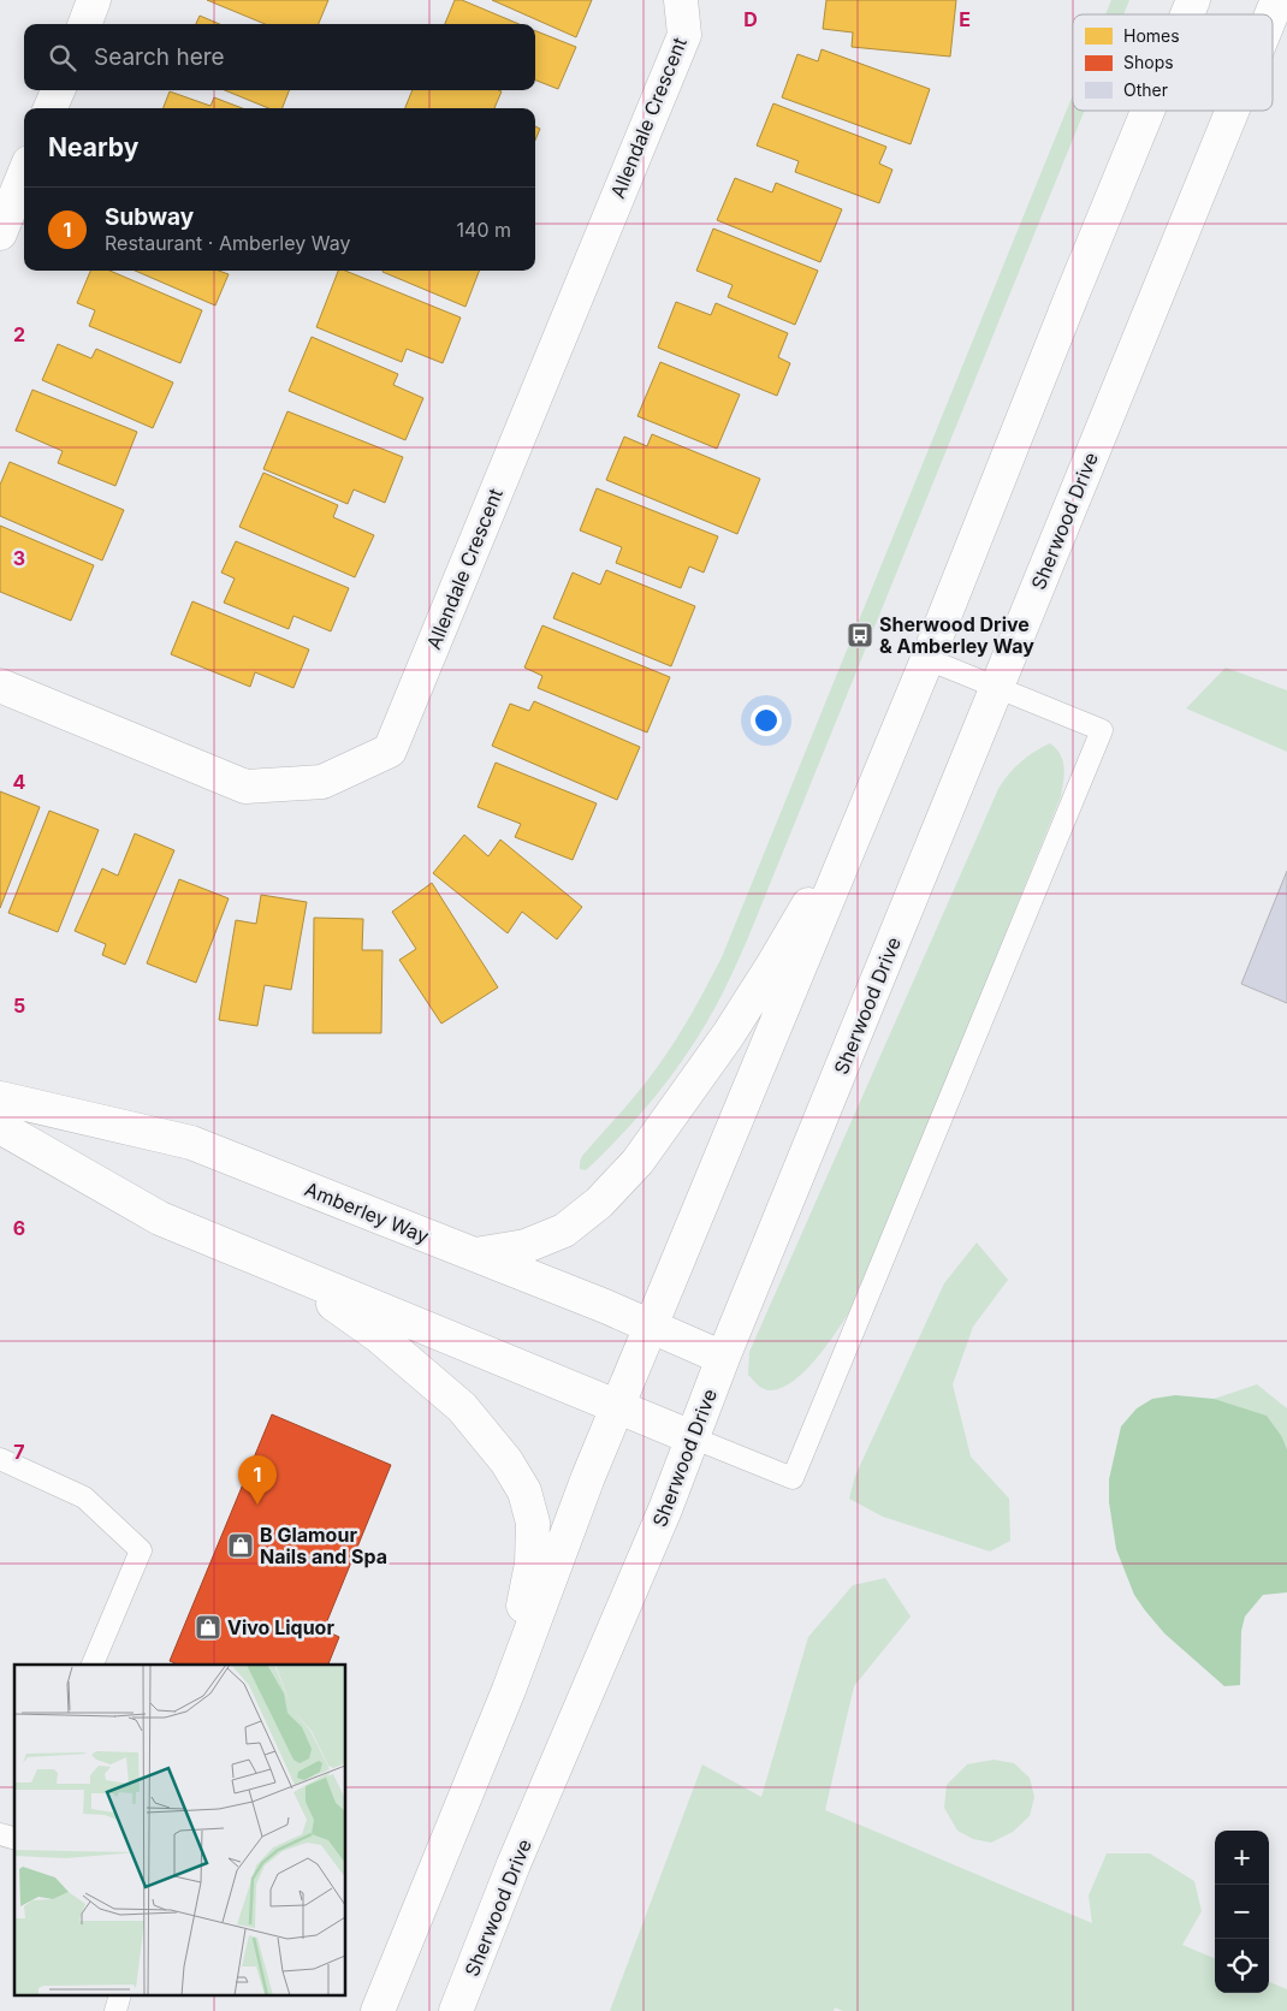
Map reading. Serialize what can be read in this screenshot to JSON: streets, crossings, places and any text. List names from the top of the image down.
{
  "streets": {
    "main road": ["Allendale Crescent", "Sherwood Drive", "Amberley Way"]
  },
  "crossings": [
    ["Sherwood Drive", "Amberley Way"]
  ],
  "places": {
    "bus stop": ["Sherwood Drive & Amberley Way"],
    "shop": ["B Glamour Nails and Spa", "Vivo Liquor"]
  },
  "legend": ["Homes", "Shops", "Other"],
  "page": {
    "search": "Search here",
    "heading": "Nearby",
    "list": [
      {
        "mark": "1",
        "name": "Subway",
        "note": "Restaurant · Amberley Way",
        "value": "140 m"
      }
    ],
    "pins": "1",
    "map_buttons": ["+", "−"]
  },
  "grid": {
    "columns": ["D", "E"],
    "rows": [
      "2",
      "3",
      "4",
      "5",
      "6",
      "7"
    ]
  }
}
